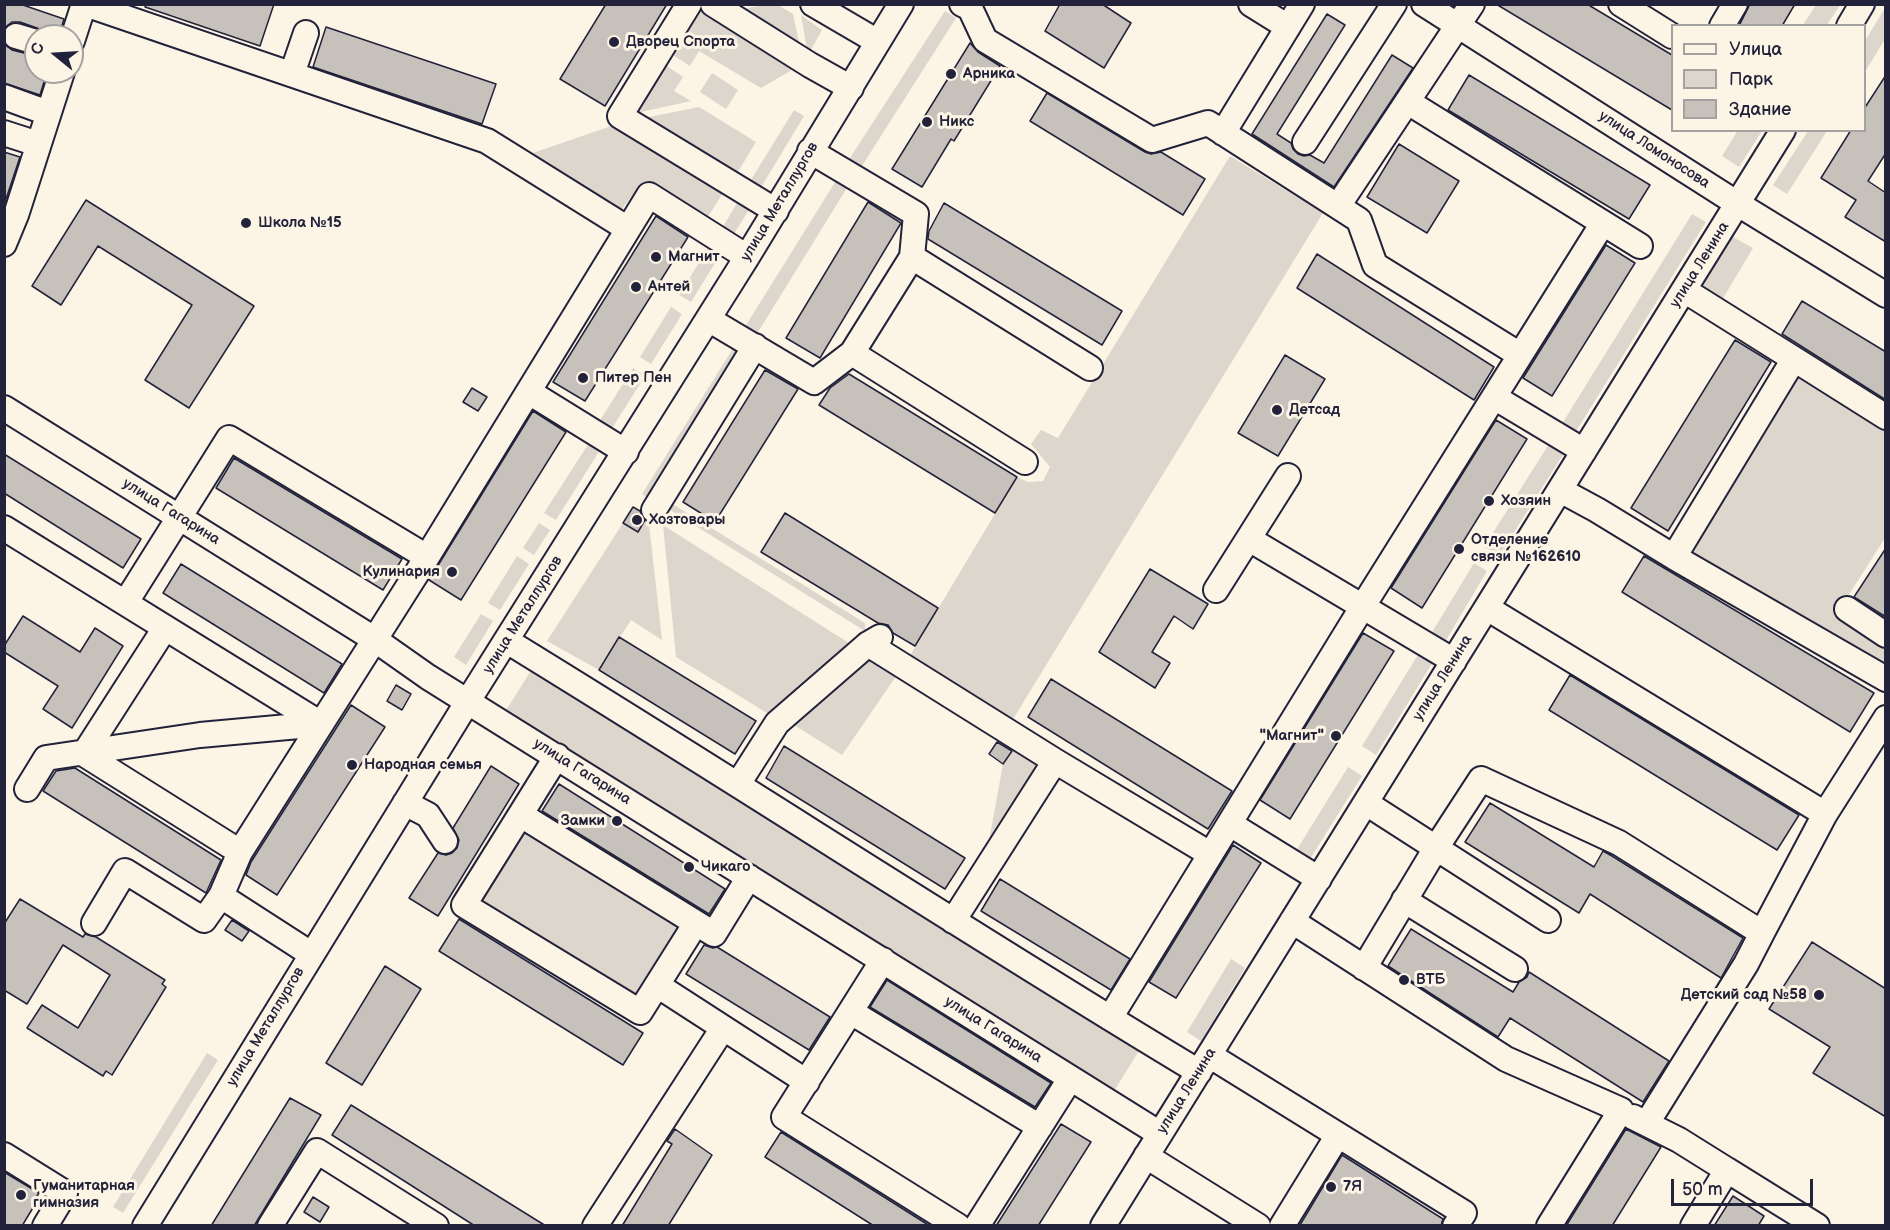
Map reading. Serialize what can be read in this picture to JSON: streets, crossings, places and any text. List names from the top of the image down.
{
  "streets": {
    "street": [
      "улица Ломоносова",
      "улица Металлургов",
      "улица Ленина",
      "улица Гагарина"
    ]
  },
  "crossings": [
    ["улица Ломоносова", "улица Ленина"],
    ["улица Металлургов", "улица Гагарина"],
    ["улица Ленина", "улица Гагарина"]
  ],
  "places": [
    "Дворец Спорта",
    "Арника",
    "Никс",
    "Школа №15",
    "Магнит",
    "Антей",
    "Питер Пен",
    "Детсад",
    "Хозяин",
    "Хозтовары",
    "Отделение связи №162610",
    "Кулинария",
    "\"Магнит\"",
    "Народная семья",
    "Замки",
    "Чикаго",
    "ВТБ",
    "Детский сад №58",
    "7Я",
    "Гуманитарная гимназия"
  ],
  "legend": ["Улица", "Парк", "Здание"],
  "scale_bar": "50 m",
  "north": "left"
}
